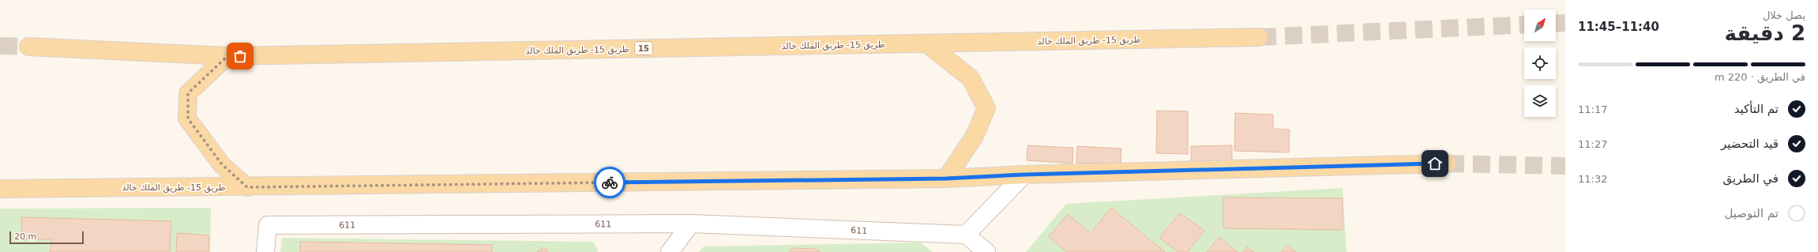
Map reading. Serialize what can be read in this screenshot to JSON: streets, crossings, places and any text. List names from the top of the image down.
{
  "streets": {
    "main road": ["طريق 15- طريق الملك خالد", "15"],
    "street": ["611"]
  },
  "scale_bar": "20 m",
  "north": "top right",
  "page": {
    "heading": ["2 دقيقة", "يصل خلال", "11:40–11:45"],
    "bar": "في الطريق · 220 m",
    "list": [
      ["تم التأكيد", "11:17"],
      ["قيد التحضير", "11:27"],
      ["في الطريق", "11:32"],
      "تم التوصيل"
    ],
    "scale": "20 m"
  }
}
